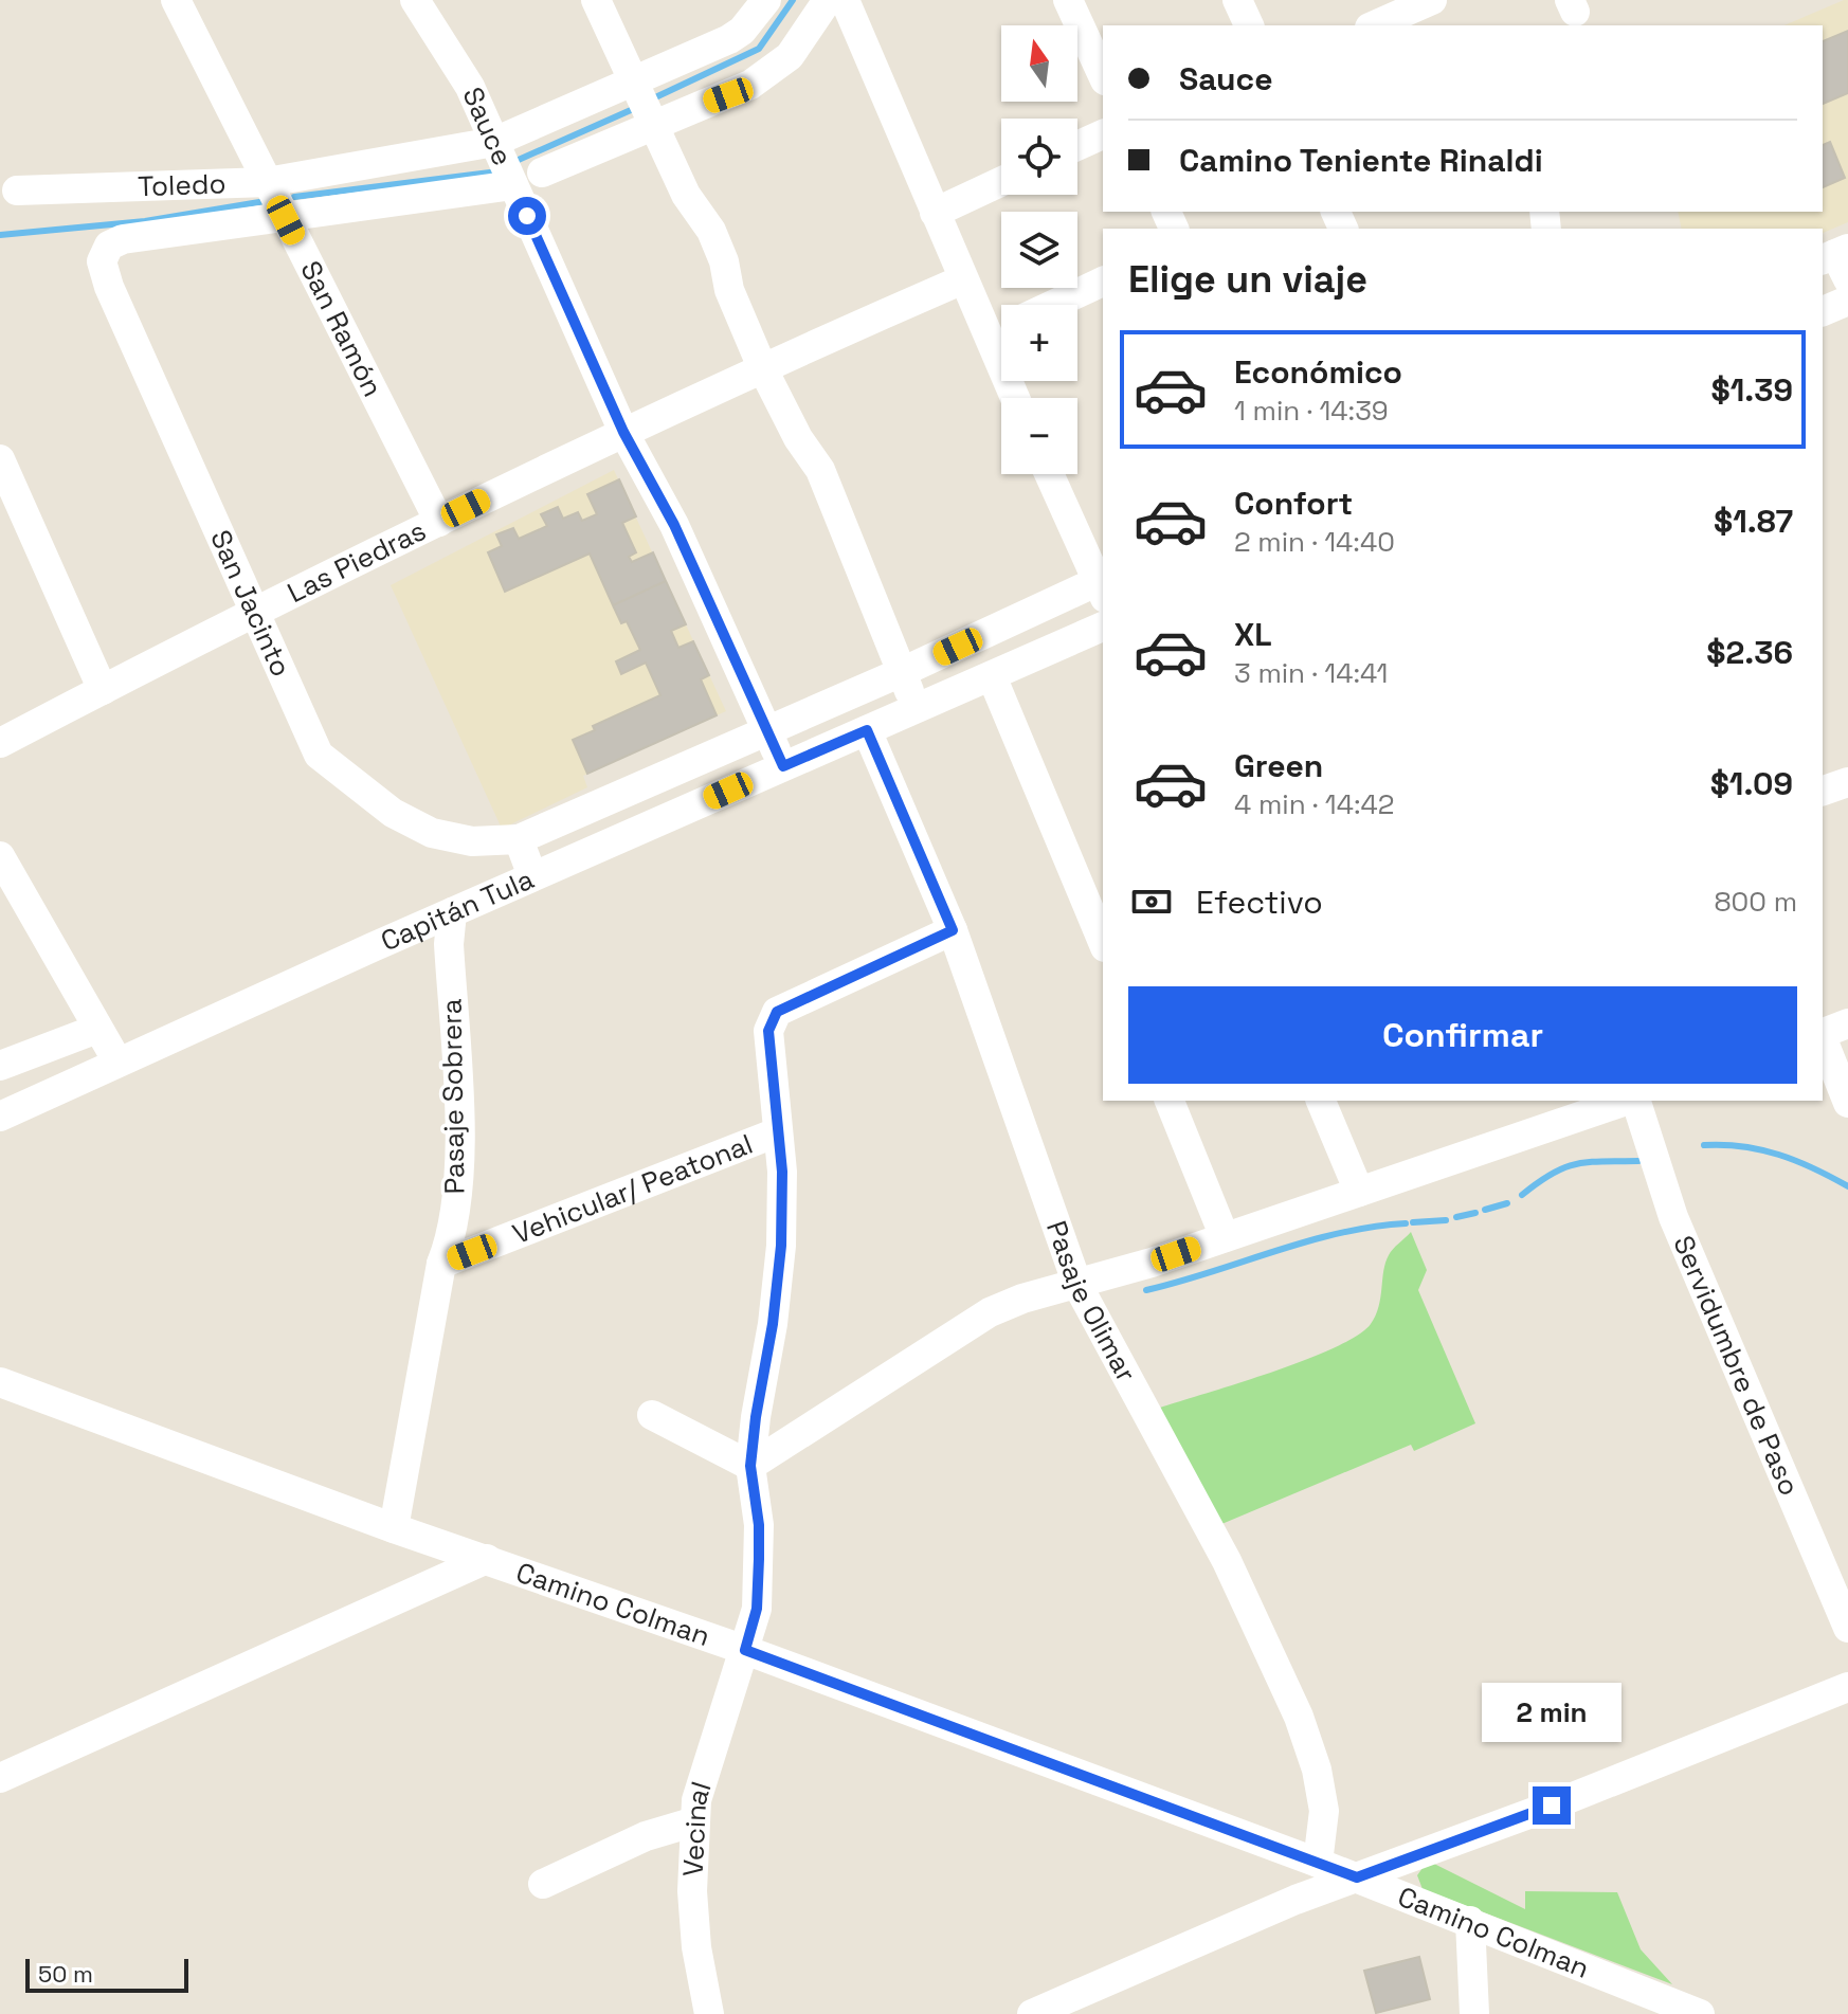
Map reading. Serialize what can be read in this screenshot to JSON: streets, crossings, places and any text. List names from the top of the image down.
{
  "streets": {
    "street": [
      "Sauce",
      "Toledo",
      "San Ramón",
      "Las Piedras",
      "San Jacinto",
      "Capitán Tula",
      "Pasaje Sobrera",
      "Vehicular/ Peatonal",
      "Pasaje Olimar",
      "Servidumbre de Paso",
      "Camino Colman",
      "Vecinal"
    ]
  },
  "crossings": [
    ["Sauce", "Toledo"],
    ["Sauce", "Las Piedras"],
    ["Sauce", "Capitán Tula"],
    ["Toledo", "San Ramón"],
    ["San Ramón", "Las Piedras"],
    ["San Ramón", "San Jacinto"],
    ["Las Piedras", "San Jacinto"],
    ["Capitán Tula", "Pasaje Sobrera"],
    ["Capitán Tula", "Pasaje Olimar"],
    ["Pasaje Sobrera", "Vehicular/ Peatonal"],
    ["Pasaje Sobrera", "Camino Colman"],
    ["Vehicular/ Peatonal", "Vecinal"],
    ["Pasaje Olimar", "Camino Colman"],
    ["Pasaje Olimar", "Vecinal"],
    ["Camino Colman", "Vecinal"]
  ],
  "scale_bar": "50 m",
  "north": "top",
  "page": {
    "map_buttons": ["+", "−"],
    "banner": ["Sauce", "Camino Teniente Rinaldi"],
    "heading": "Elige un viaje",
    "list": [
      {
        "name": "Económico",
        "note": "1 min · 14:39",
        "value": "$1.39"
      },
      {
        "name": "Confort",
        "note": "2 min · 14:40",
        "value": "$1.87"
      },
      {
        "name": "XL",
        "note": "3 min · 14:41",
        "value": "$2.36"
      },
      {
        "name": "Green",
        "note": "4 min · 14:42",
        "value": "$1.09"
      }
    ],
    "pay": ["Efectivo", "800 m"],
    "buttons": "Confirmar",
    "bubble": "2 min",
    "scale": "50 m"
  }
}
